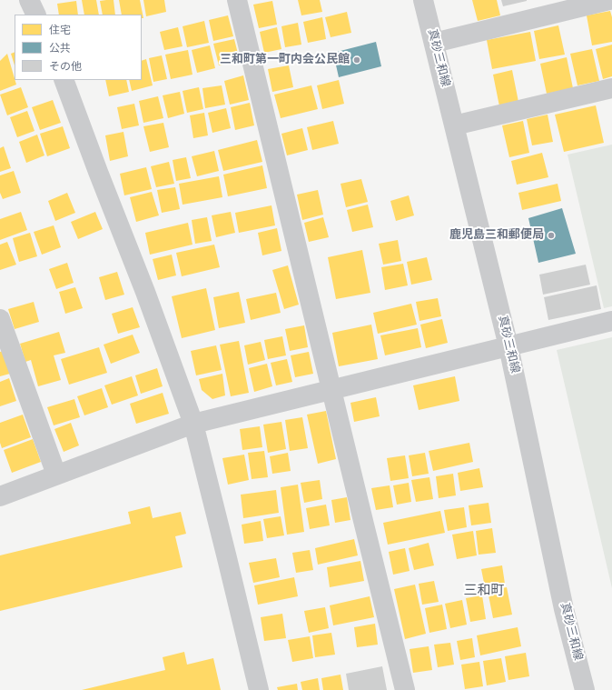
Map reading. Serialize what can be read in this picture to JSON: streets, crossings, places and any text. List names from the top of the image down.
{
  "streets": {
    "street": ["真砂三和線"]
  },
  "districts": ["三和町"],
  "places": ["三和町第一町内会公民館", "鹿児島三和郵便局"],
  "legend": ["住宅", "公共", "その他"]
}
